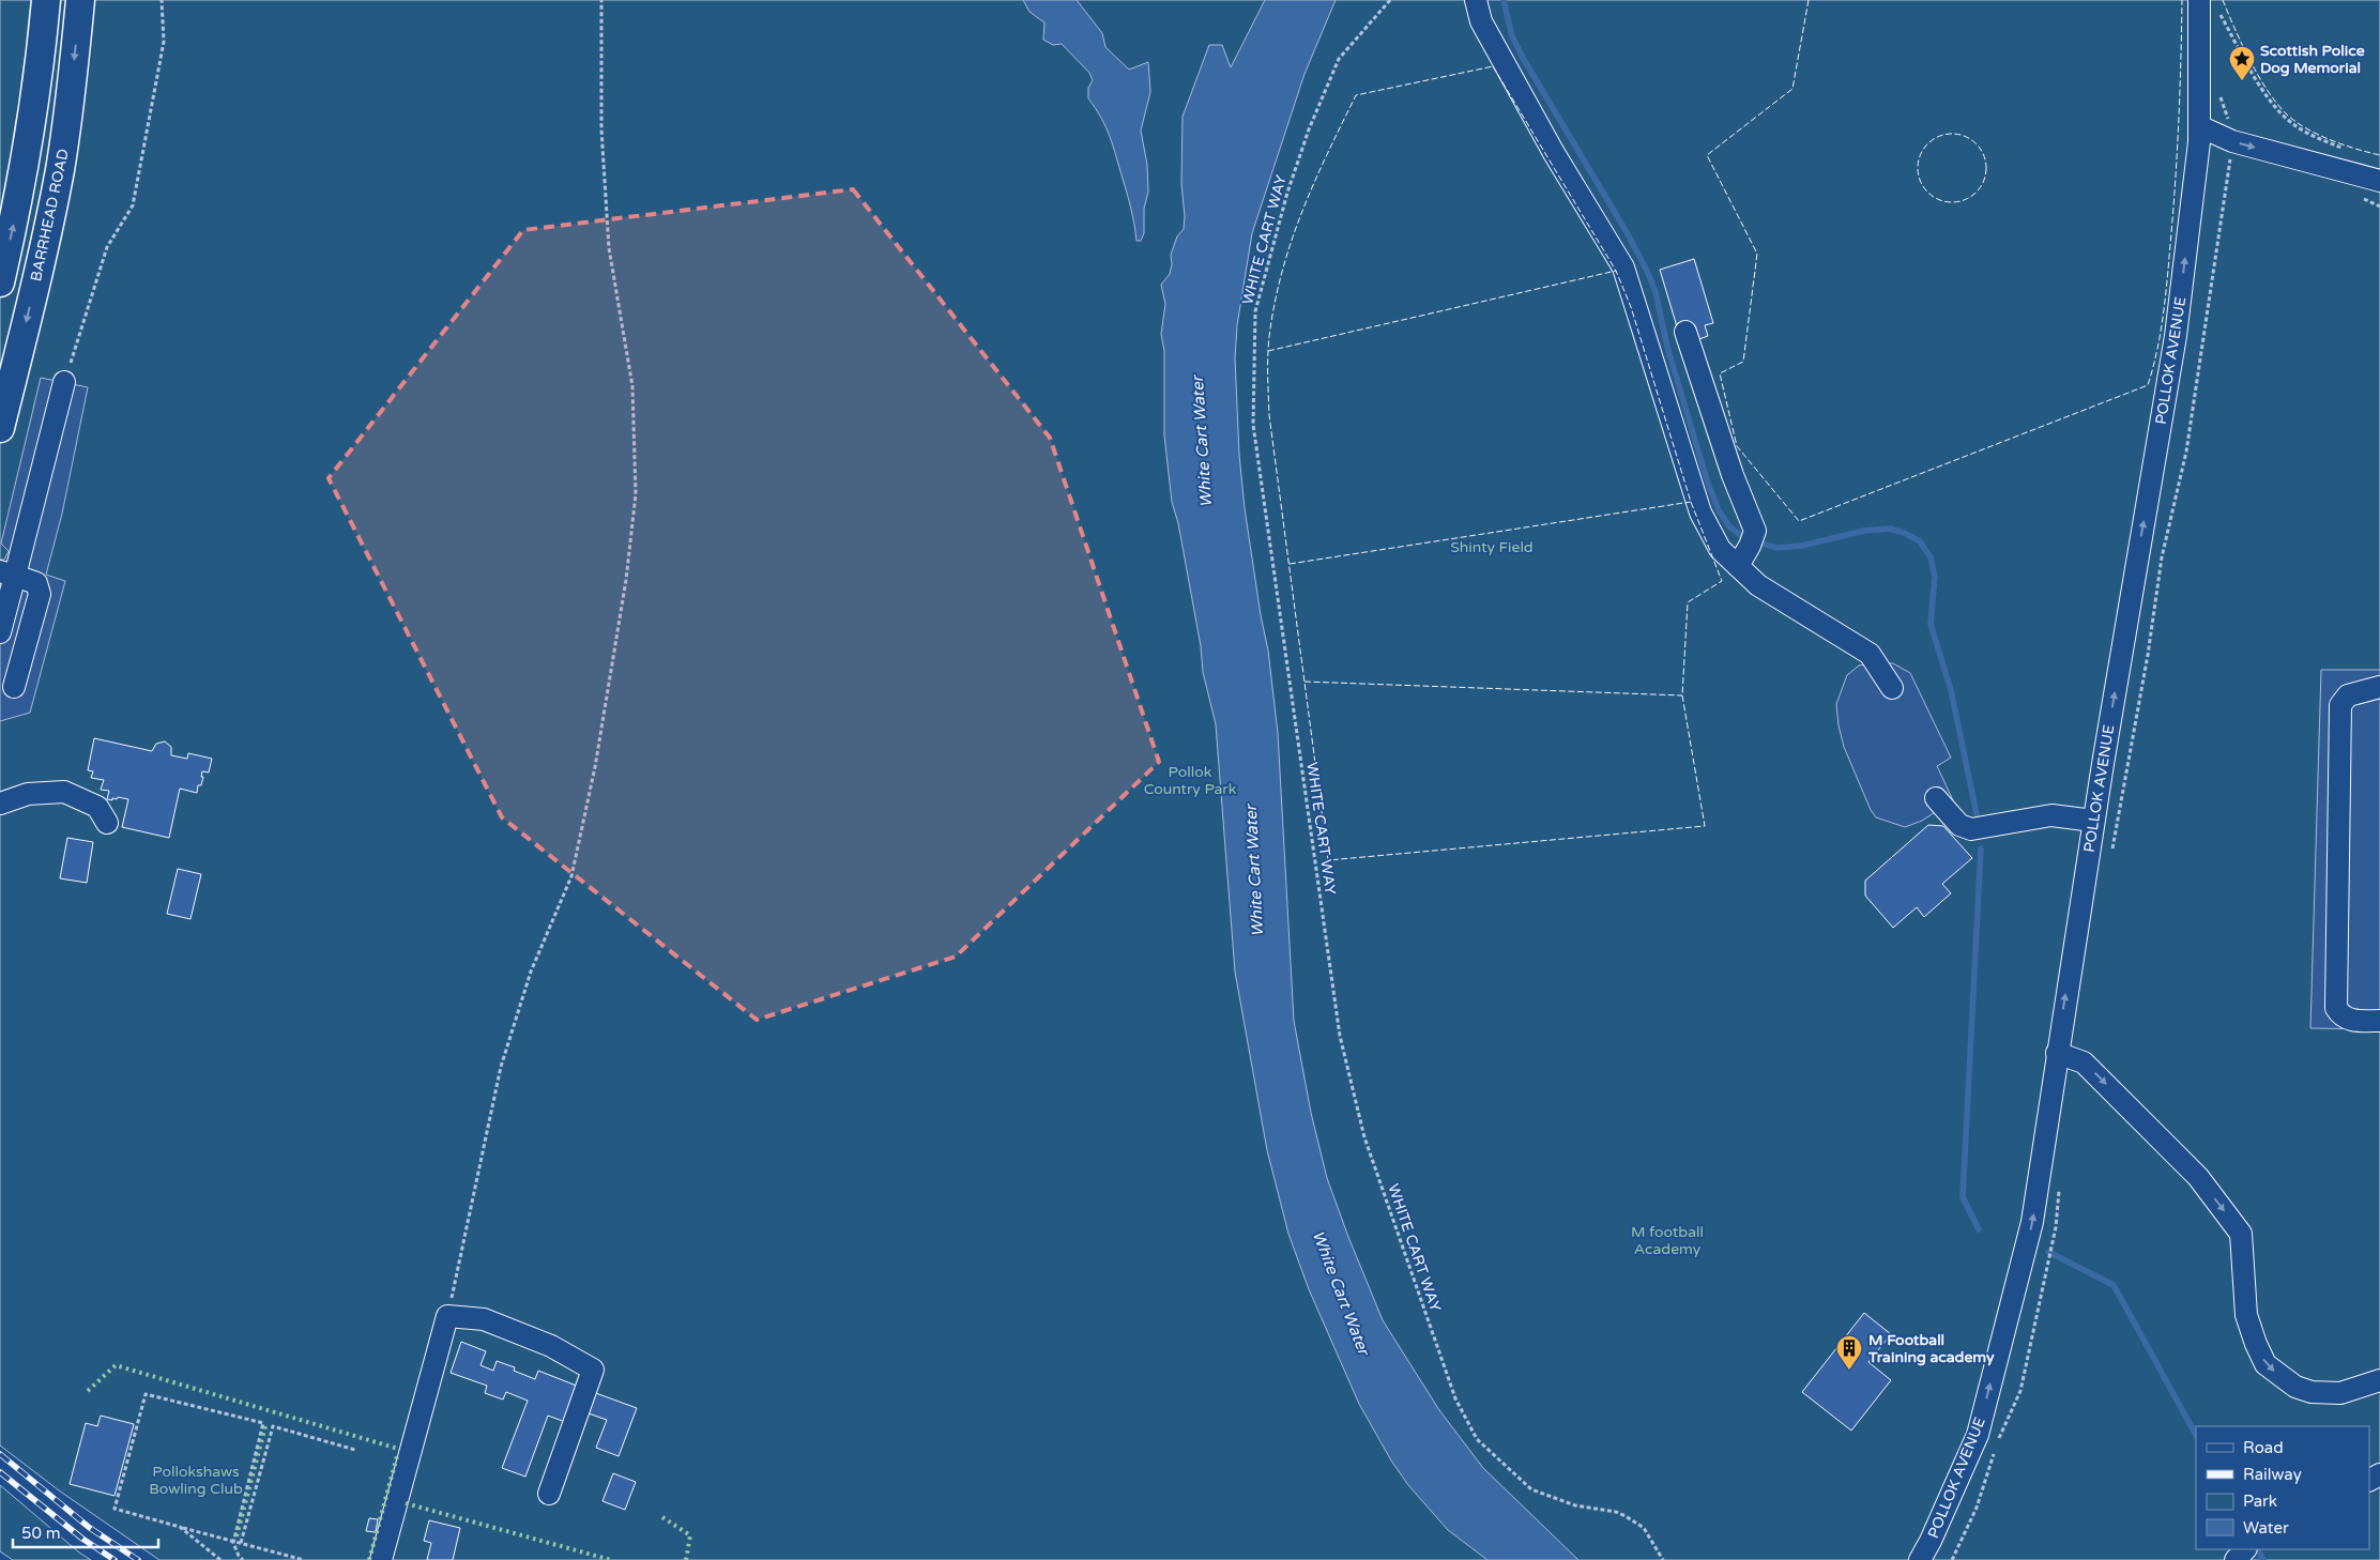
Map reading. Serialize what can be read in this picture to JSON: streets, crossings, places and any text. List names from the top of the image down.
{
  "streets": {
    "main road": ["BARRHEAD ROAD"],
    "street": ["POLLOK AVENUE"],
    "path": ["WHITE CART WAY"]
  },
  "one_way": ["POLLOK AVENUE"],
  "water": ["White Cart Water"],
  "parks": [
    "Shinty Field",
    "Pollok Country Park",
    "M football Academy",
    "Pollokshaws Bowling Club"
  ],
  "places": {
    "place": ["Scottish Police Dog Memorial"],
    "building": ["M Football Training academy"]
  },
  "legend": [
    "Road",
    "Railway",
    "Park",
    "Water"
  ],
  "scale_bar": "50 m"
}
